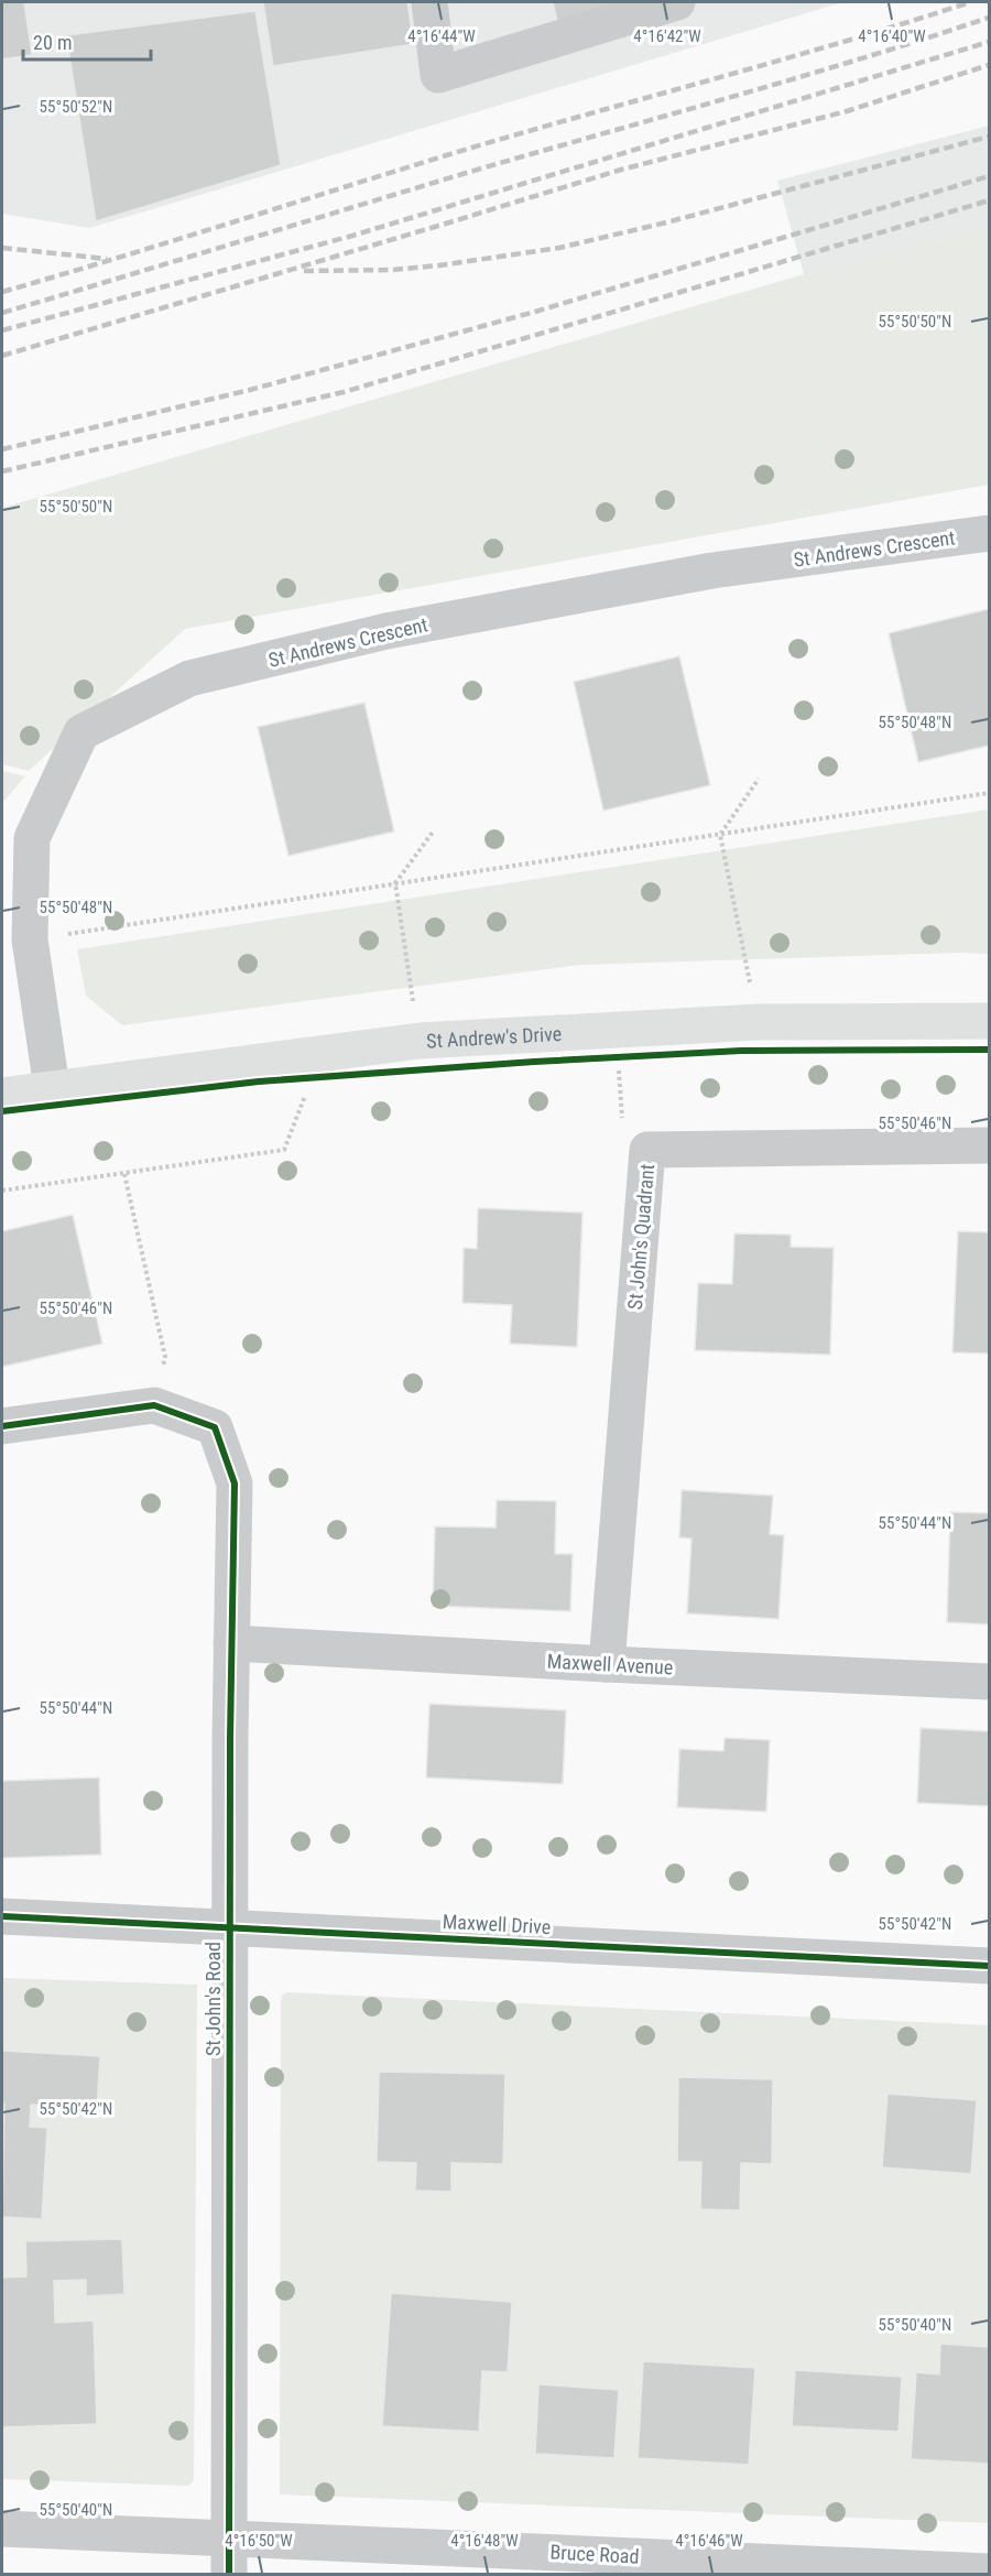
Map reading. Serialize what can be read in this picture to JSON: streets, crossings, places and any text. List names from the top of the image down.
{
  "streets": {
    "street": [
      "St Andrews Crescent",
      "St Andrew's Drive",
      "St John's Quadrant",
      "Maxwell Avenue",
      "Maxwell Drive",
      "St John's Road",
      "Bruce Road"
    ]
  },
  "crossings": [
    ["St Andrews Crescent", "St Andrew's Drive"],
    ["St John's Quadrant", "Maxwell Avenue"],
    ["Maxwell Avenue", "St John's Road"],
    ["Maxwell Drive", "St John's Road"],
    ["St John's Road", "Bruce Road"]
  ],
  "scale_bar": "20 m",
  "coordinates": [
    "4°16'44\"W",
    "4°16'42\"W",
    "4°16'40\"W",
    "55°50'52\"N",
    "55°50'50\"N",
    "55°50'48\"N",
    "55°50'46\"N",
    "55°50'44\"N",
    "55°50'42\"N",
    "55°50'40\"N",
    "4°16'50\"W",
    "4°16'48\"W",
    "4°16'46\"W"
  ]
}
